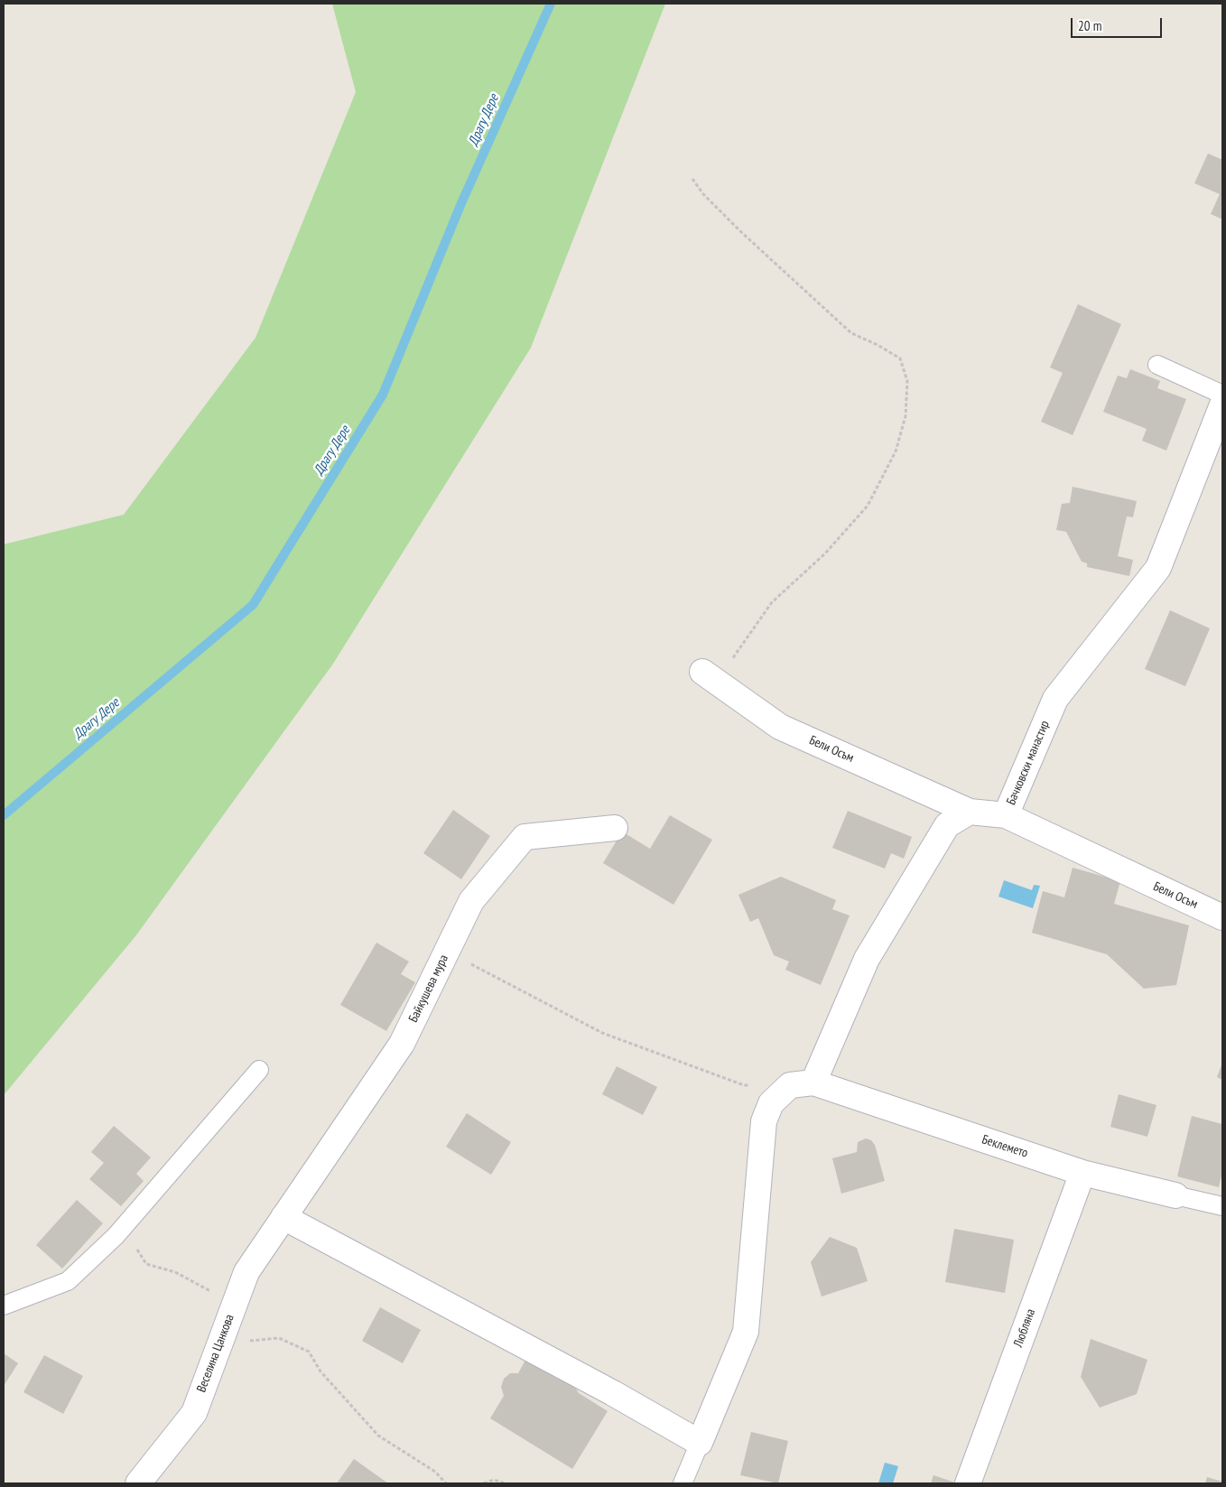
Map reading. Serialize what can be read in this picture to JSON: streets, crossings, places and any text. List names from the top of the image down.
{
  "streets": {
    "street": [
      "Бели Осъм",
      "Бачковски манастир",
      "Байкушева мура",
      "Беклемето",
      "Любляна",
      "Веселина Цанкова"
    ]
  },
  "crossings": [
    ["Бели Осъм", "Бачковски манастир"],
    ["Байкушева мура", "Веселина Цанкова"],
    ["Беклемето", "Любляна"]
  ],
  "water": ["Драгу Дере"],
  "scale_bar": "20 m"
}
